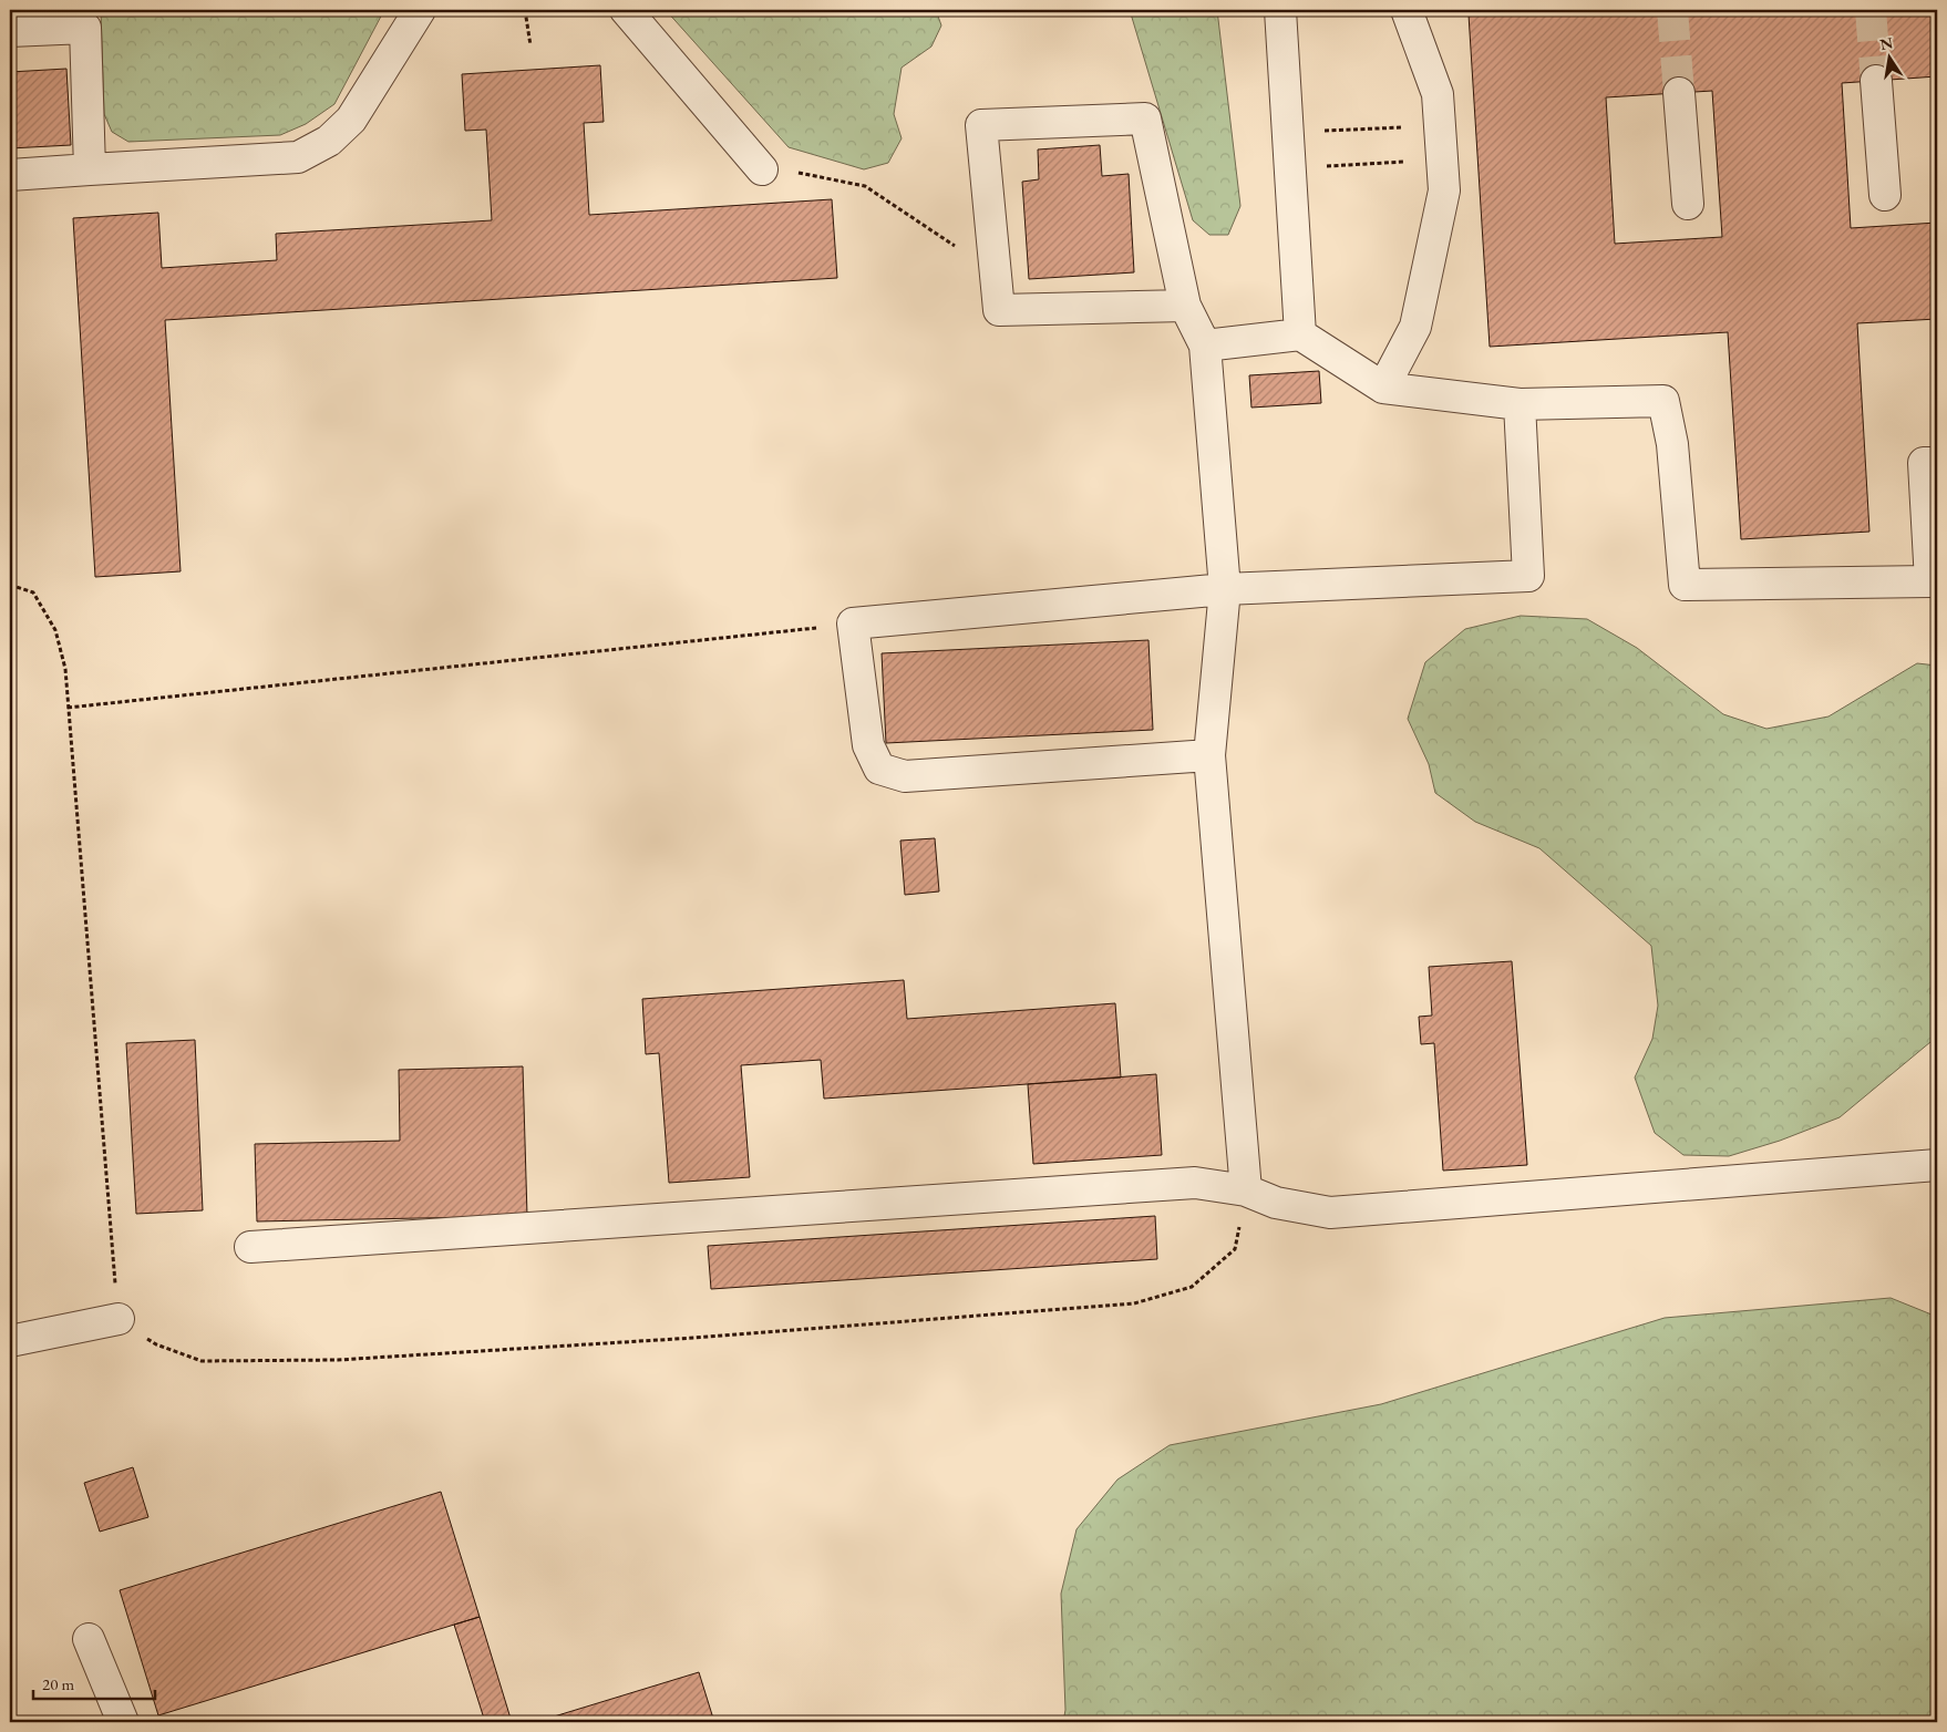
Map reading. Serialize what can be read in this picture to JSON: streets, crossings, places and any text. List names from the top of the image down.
{
  "scale_bar": "20 m",
  "north": "top"
}
